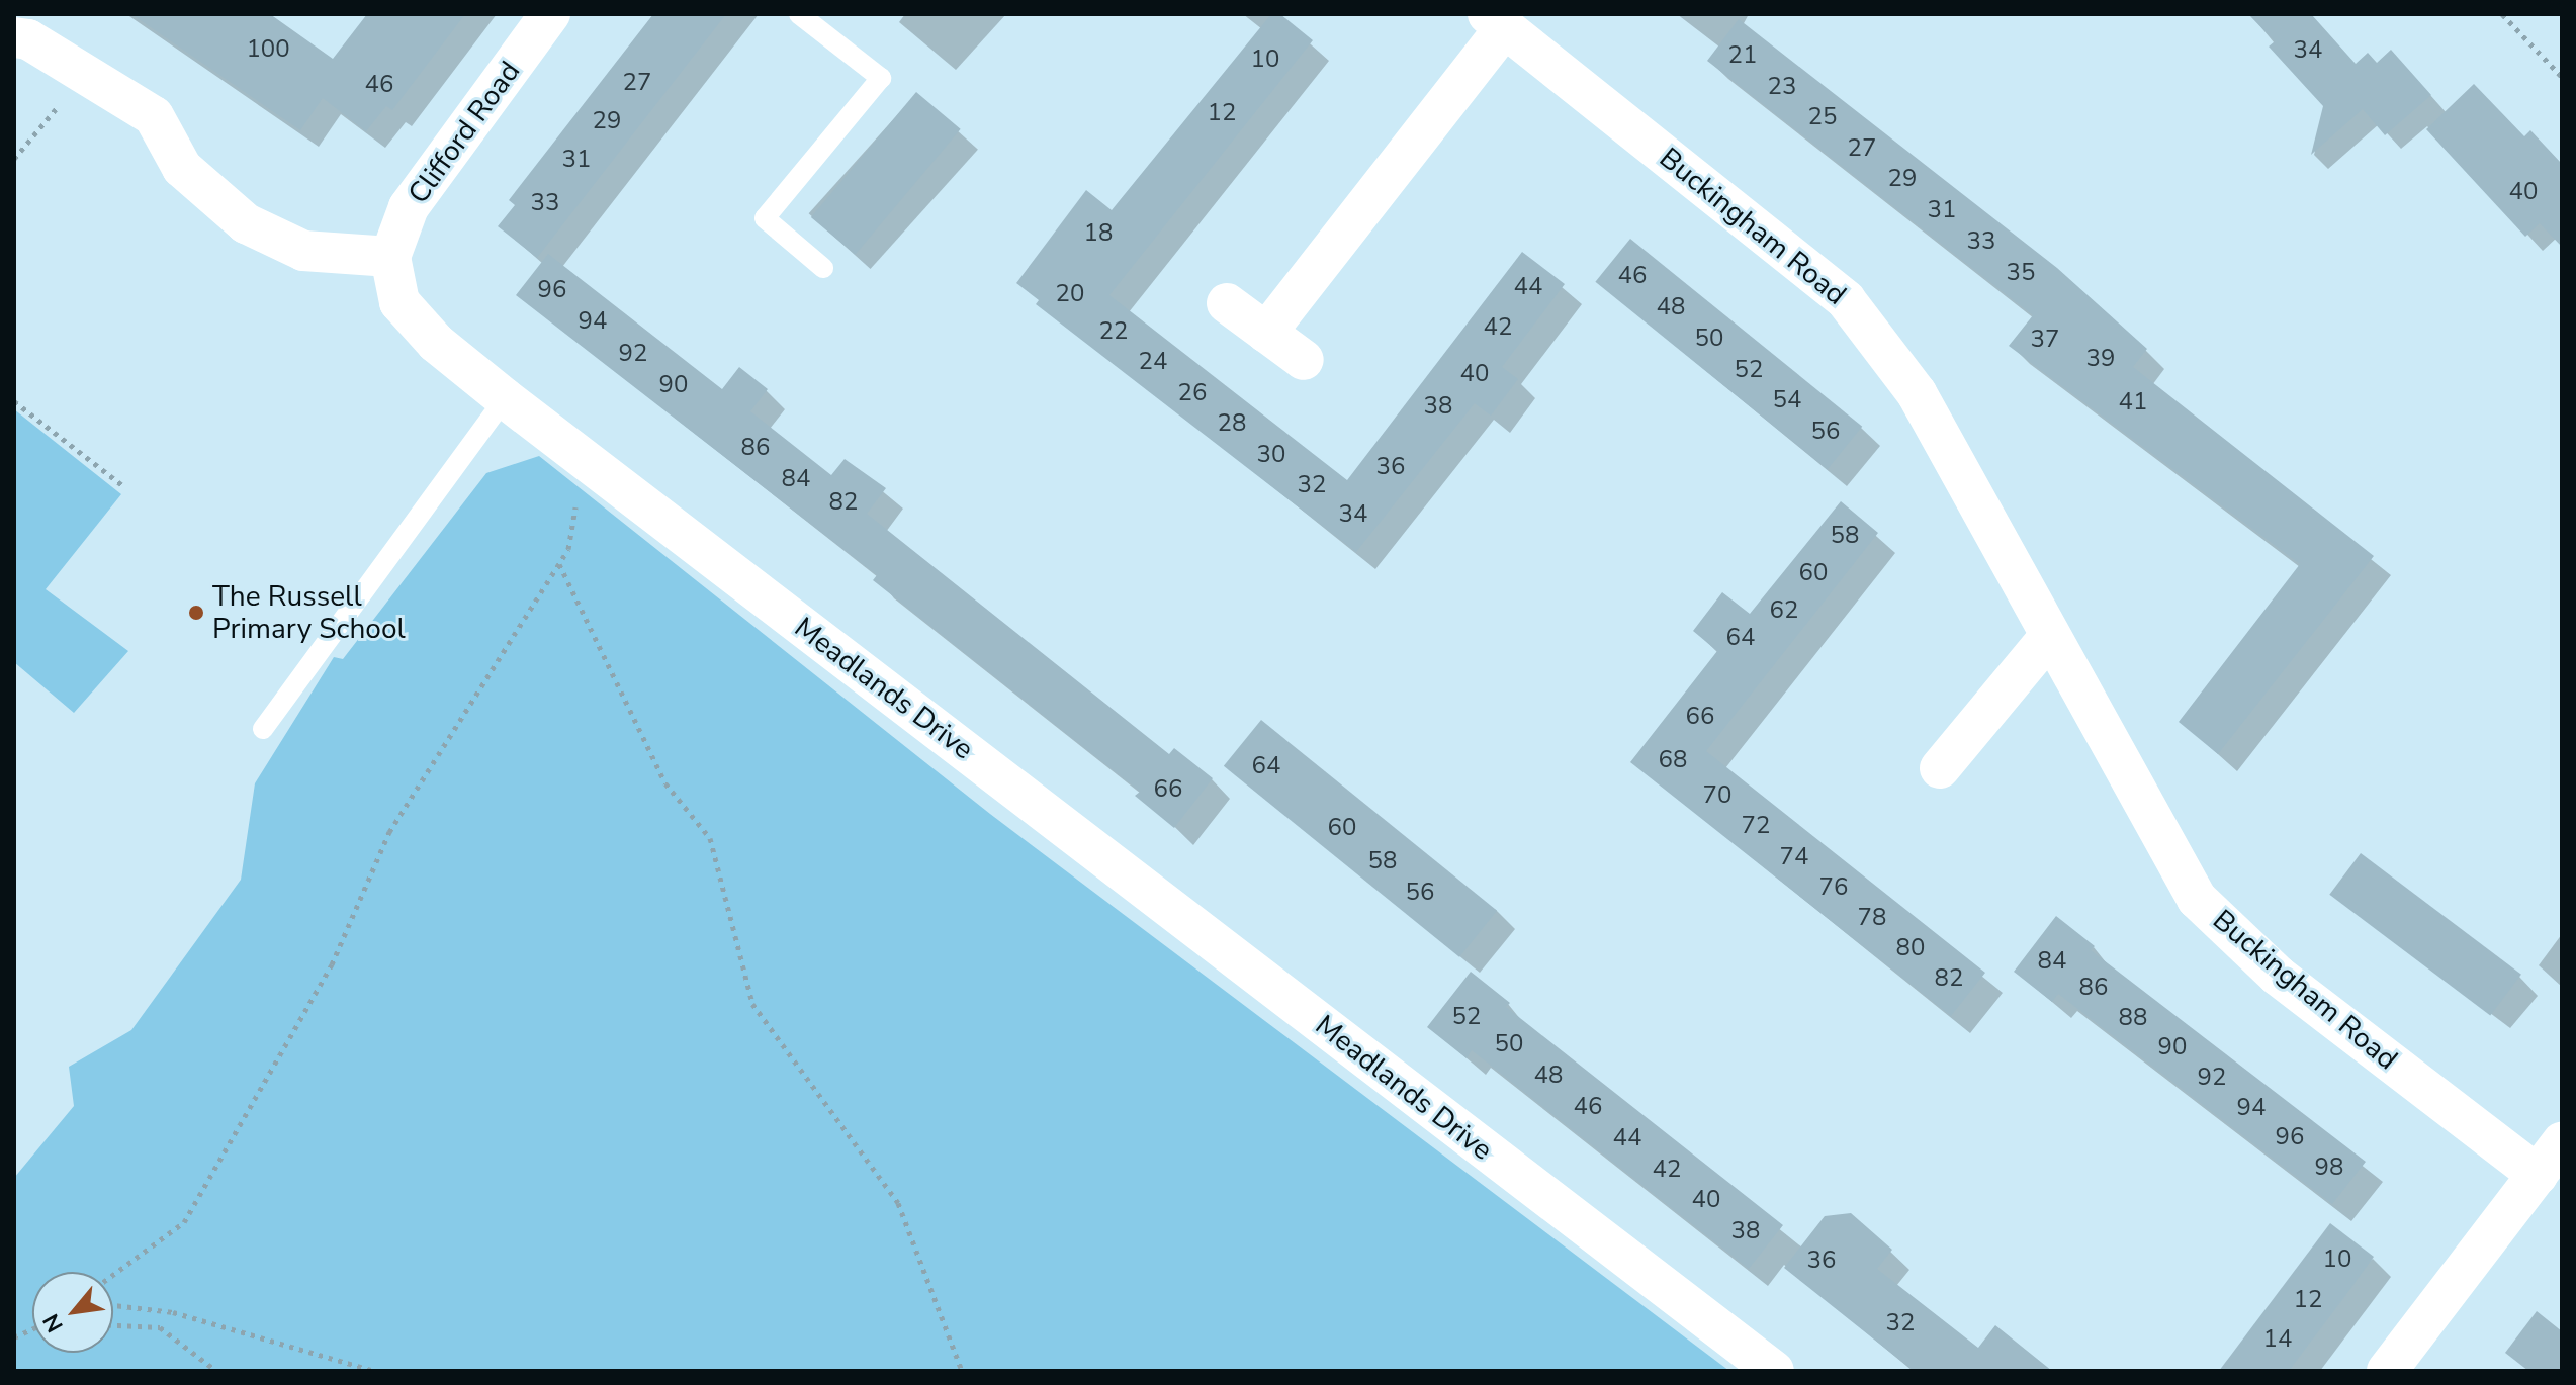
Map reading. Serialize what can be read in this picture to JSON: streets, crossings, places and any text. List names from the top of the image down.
{
  "streets": {
    "street": ["Clifford Road", "Buckingham Road", "Meadlands Drive"]
  },
  "crossings": [
    ["Clifford Road", "Meadlands Drive"]
  ],
  "places": ["The Russell Primary School"],
  "house_numbers": [
    "100",
    "34",
    "21",
    "10",
    "27",
    "46",
    "23",
    "12",
    "25",
    "29",
    "27",
    "31",
    "29",
    "40",
    "33",
    "31",
    "18",
    "33",
    "35",
    "46",
    "44",
    "96",
    "20",
    "48",
    "94",
    "42",
    "22",
    "50",
    "37",
    "92",
    "39",
    "24",
    "52",
    "40",
    "90",
    "26",
    "54",
    "41",
    "38",
    "28",
    "56",
    "86",
    "30",
    "36",
    "84",
    "32",
    "82",
    "34",
    "58",
    "60",
    "62",
    "64",
    "66",
    "68",
    "64",
    "66",
    "70",
    "72",
    "60",
    "74",
    "58",
    "76",
    "56",
    "78",
    "80",
    "84",
    "82",
    "86",
    "52",
    "88",
    "50",
    "90",
    "48",
    "92",
    "46",
    "94",
    "96",
    "44",
    "98",
    "42",
    "40",
    "38",
    "10",
    "36",
    "12",
    "32",
    "14"
  ],
  "north": "bottom left"
}
